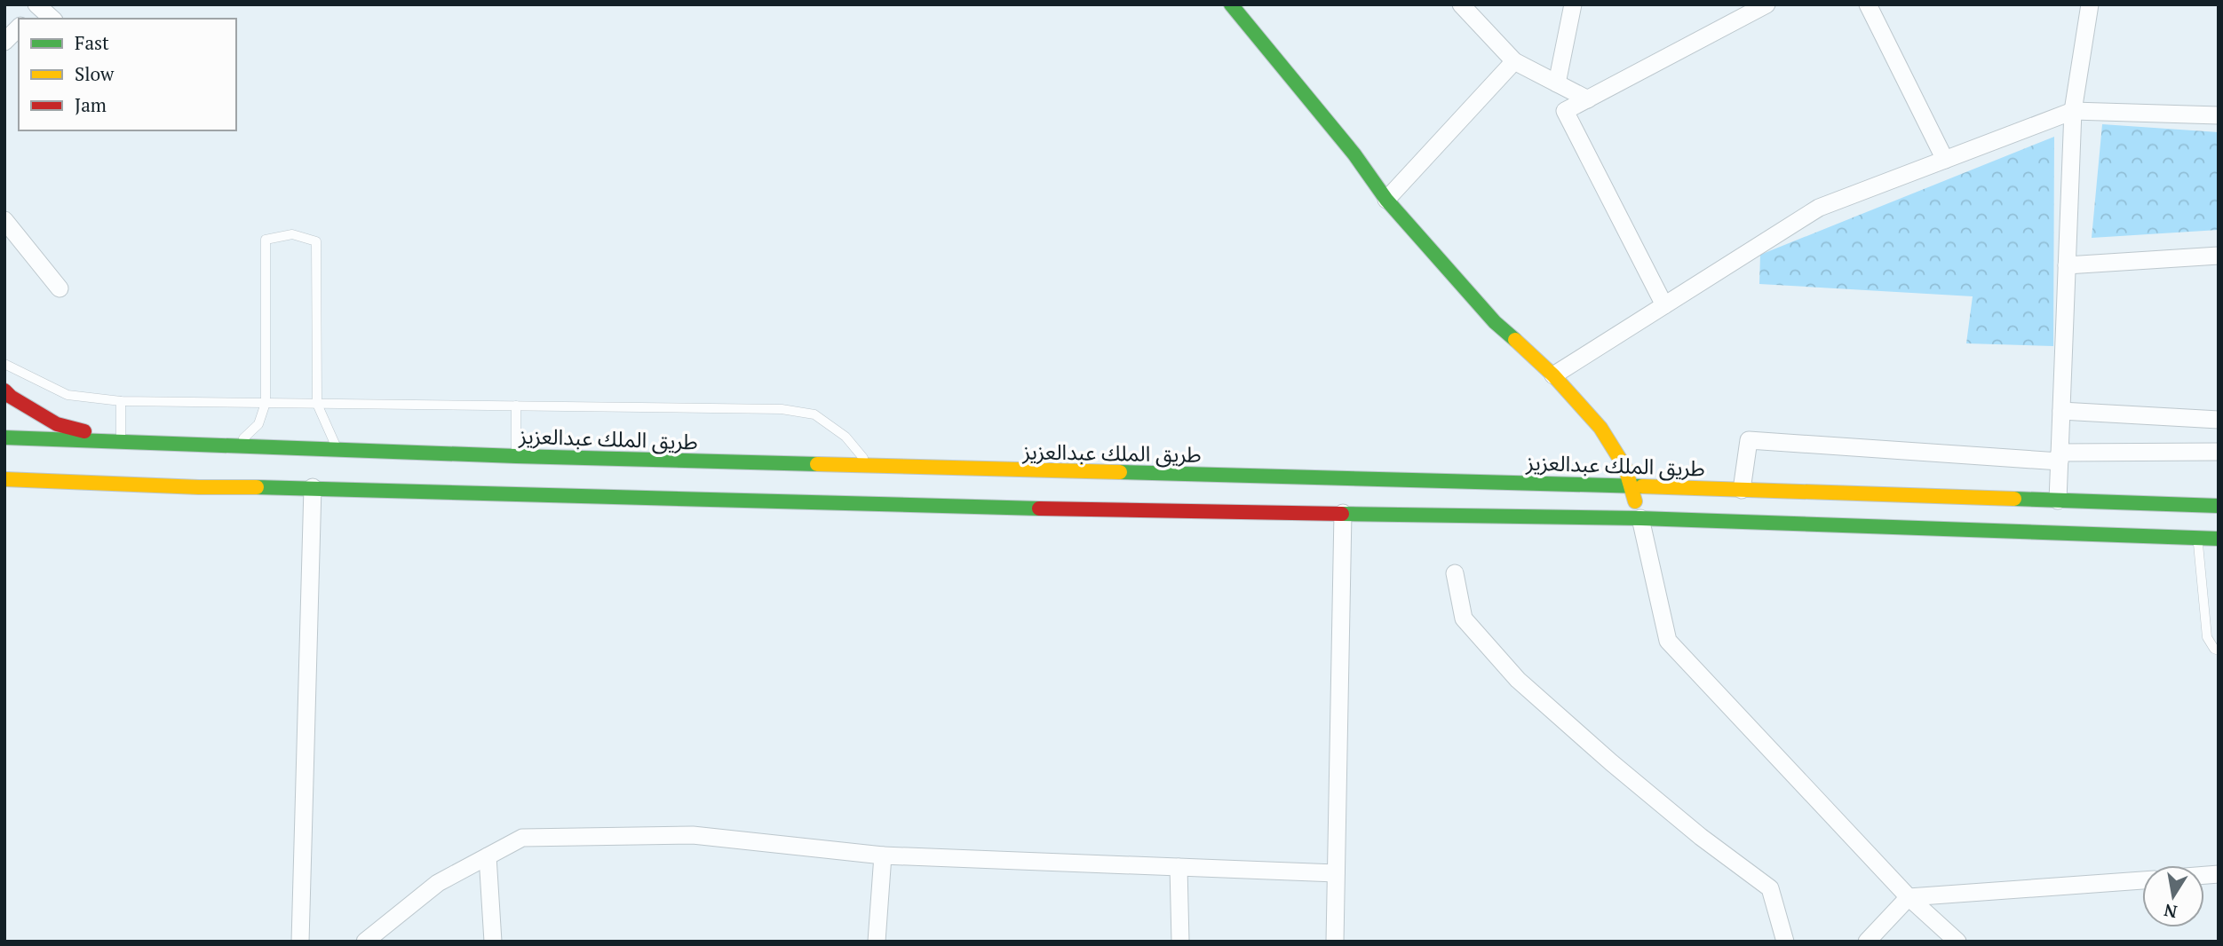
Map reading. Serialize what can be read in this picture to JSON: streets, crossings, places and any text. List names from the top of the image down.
{
  "streets": {
    "main road": ["طريق الملك عبدالعزيز"]
  },
  "legend": ["Fast", "Slow", "Jam"],
  "north": "bottom"
}
